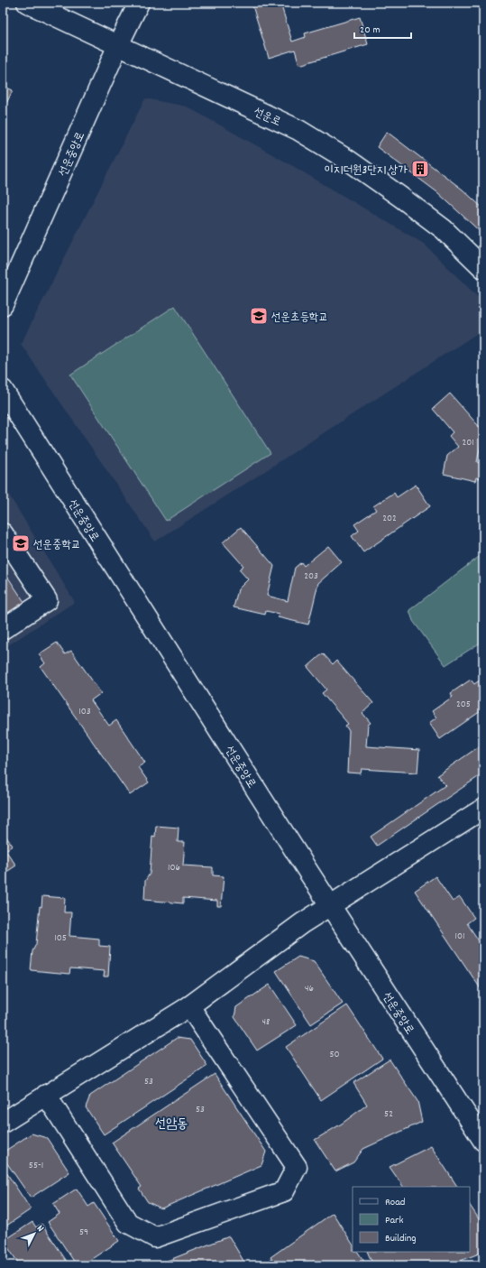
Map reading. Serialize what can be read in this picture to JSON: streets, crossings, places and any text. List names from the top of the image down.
{
  "streets": {
    "street": ["선운로", "선운중앙로"]
  },
  "crossings": [
    ["선운로", "선운중앙로"]
  ],
  "districts": ["선암동"],
  "places": {
    "building": ["이지더원3단지 상가"],
    "school or university": ["선운초등학교", "선운중학교"]
  },
  "house_numbers": [
    "201",
    "202",
    "203",
    "205",
    "103",
    "106",
    "101",
    "105",
    "46",
    "48",
    "50",
    "53",
    "53",
    "52",
    "55-1",
    "59"
  ],
  "legend": ["Road", "Park", "Building"],
  "scale_bar": "20 m",
  "north": "top right"
}
